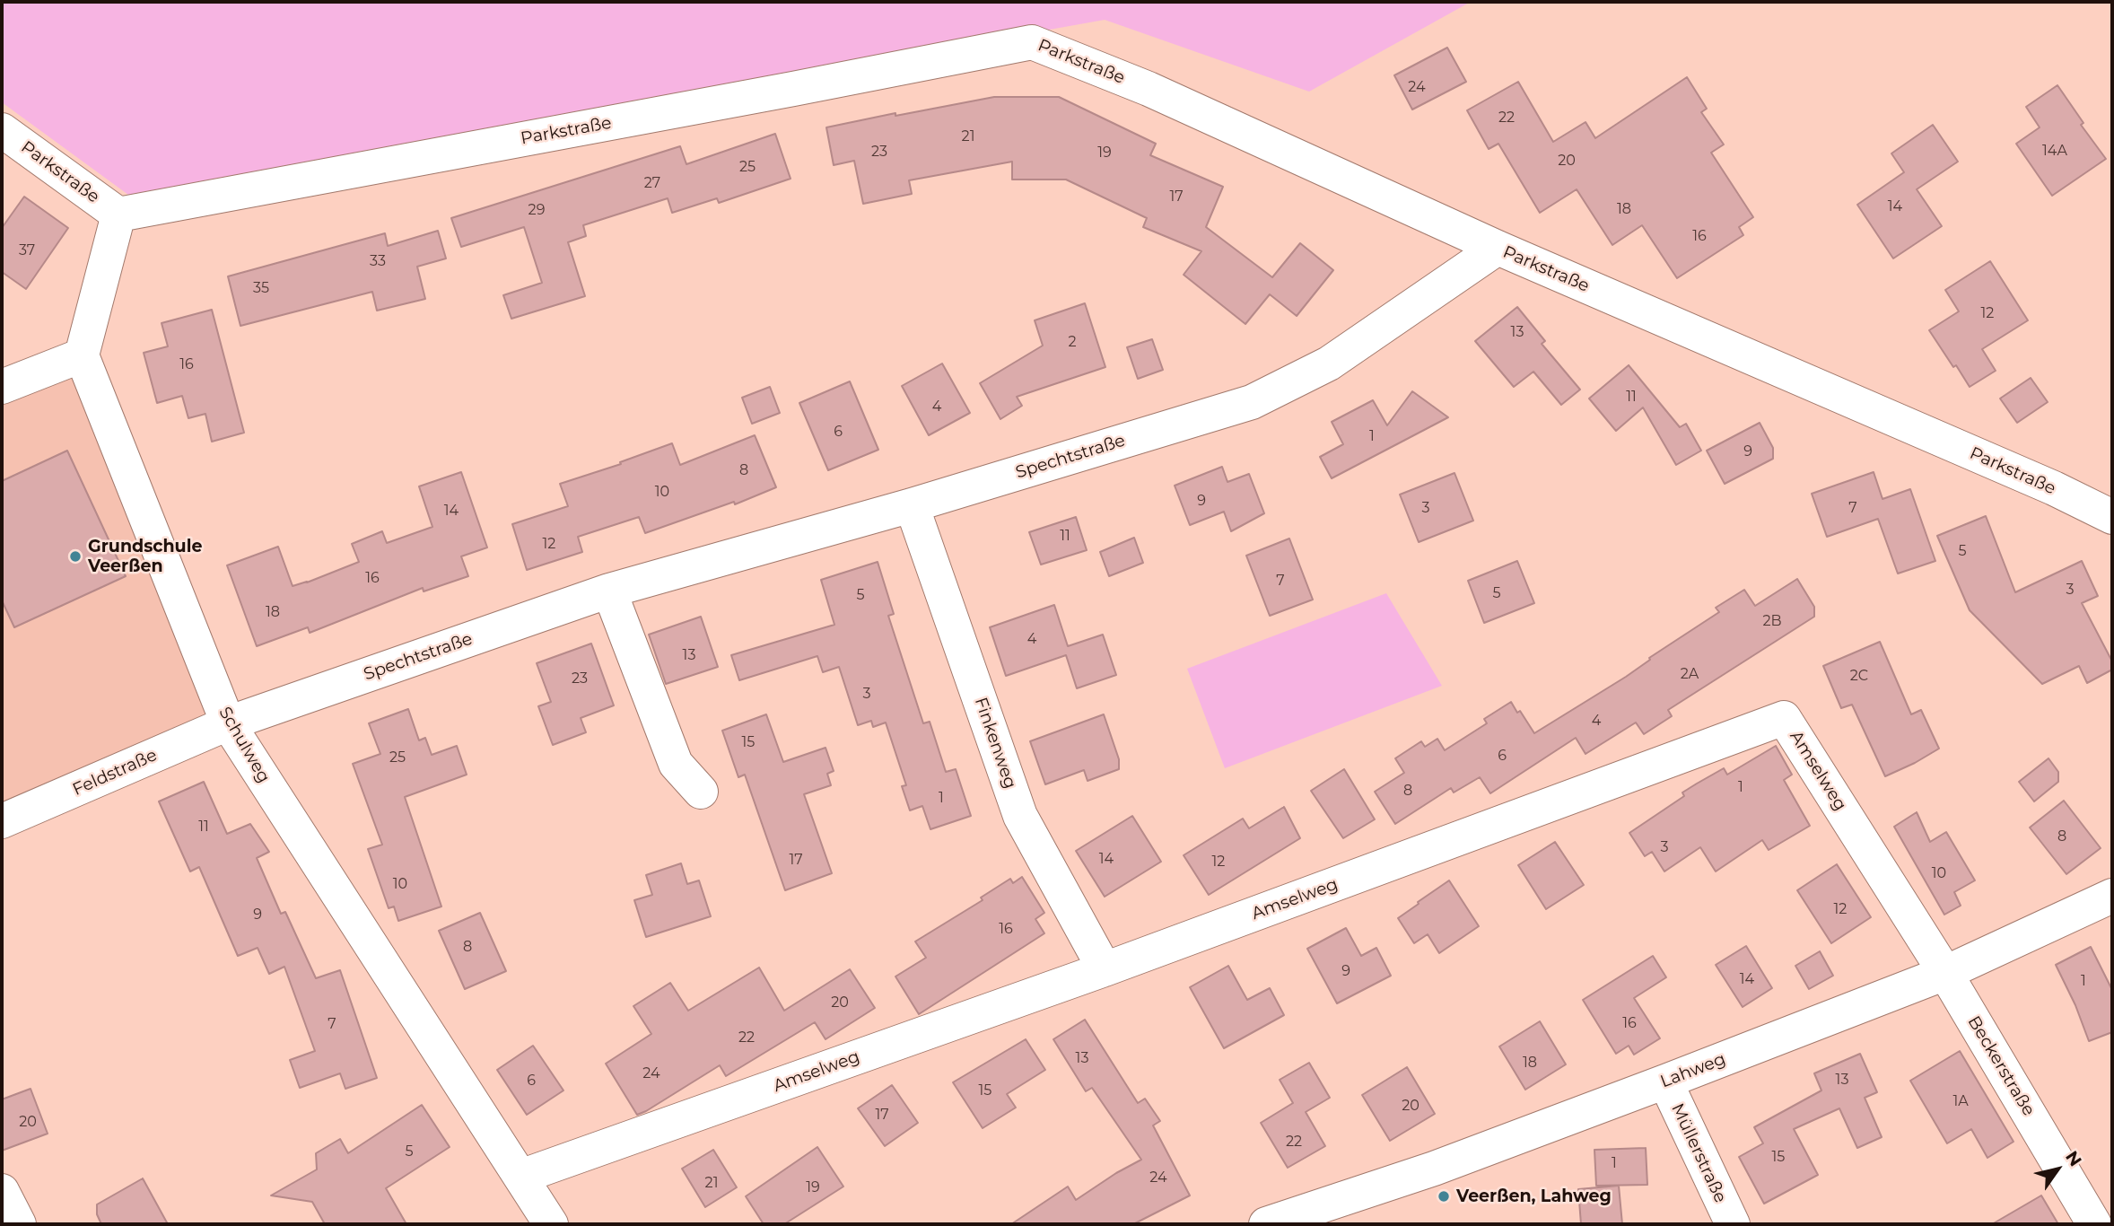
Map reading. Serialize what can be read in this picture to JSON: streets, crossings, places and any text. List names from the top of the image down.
{
  "streets": {
    "street": [
      "Parkstraße",
      "Spechtstraße",
      "Finkenweg",
      "Schulweg",
      "Amselweg",
      "Feldstraße",
      "Beckerstraße",
      "Lahweg",
      "Müllerstraße"
    ]
  },
  "crossings": [
    ["Parkstraße", "Spechtstraße"],
    ["Spechtstraße", "Finkenweg"],
    ["Spechtstraße", "Schulweg"],
    ["Spechtstraße", "Feldstraße"],
    ["Finkenweg", "Amselweg"],
    ["Schulweg", "Amselweg"],
    ["Schulweg", "Feldstraße"],
    ["Amselweg", "Beckerstraße"],
    ["Amselweg", "Lahweg"],
    ["Beckerstraße", "Lahweg"],
    ["Lahweg", "Müllerstraße"]
  ],
  "places": ["Grundschule Veerßen", "Veerßen, Lahweg"],
  "house_numbers": [
    "24",
    "22",
    "21",
    "14A",
    "23",
    "19",
    "20",
    "25",
    "27",
    "17",
    "14",
    "18",
    "29",
    "16",
    "37",
    "33",
    "35",
    "12",
    "13",
    "2",
    "16",
    "11",
    "4",
    "6",
    "1",
    "9",
    "8",
    "10",
    "9",
    "3",
    "7",
    "14",
    "11",
    "12",
    "5",
    "16",
    "7",
    "3",
    "5",
    "5",
    "18",
    "2B",
    "4",
    "13",
    "2A",
    "2C",
    "23",
    "3",
    "4",
    "15",
    "6",
    "25",
    "1",
    "8",
    "1",
    "11",
    "8",
    "3",
    "14",
    "17",
    "12",
    "10",
    "10",
    "12",
    "9",
    "16",
    "8",
    "9",
    "14",
    "1",
    "20",
    "16",
    "7",
    "22",
    "13",
    "18",
    "24",
    "13",
    "6",
    "15",
    "1A",
    "20",
    "17",
    "20",
    "22",
    "5",
    "15",
    "1",
    "24",
    "21",
    "19"
  ],
  "north": "top right"
}
